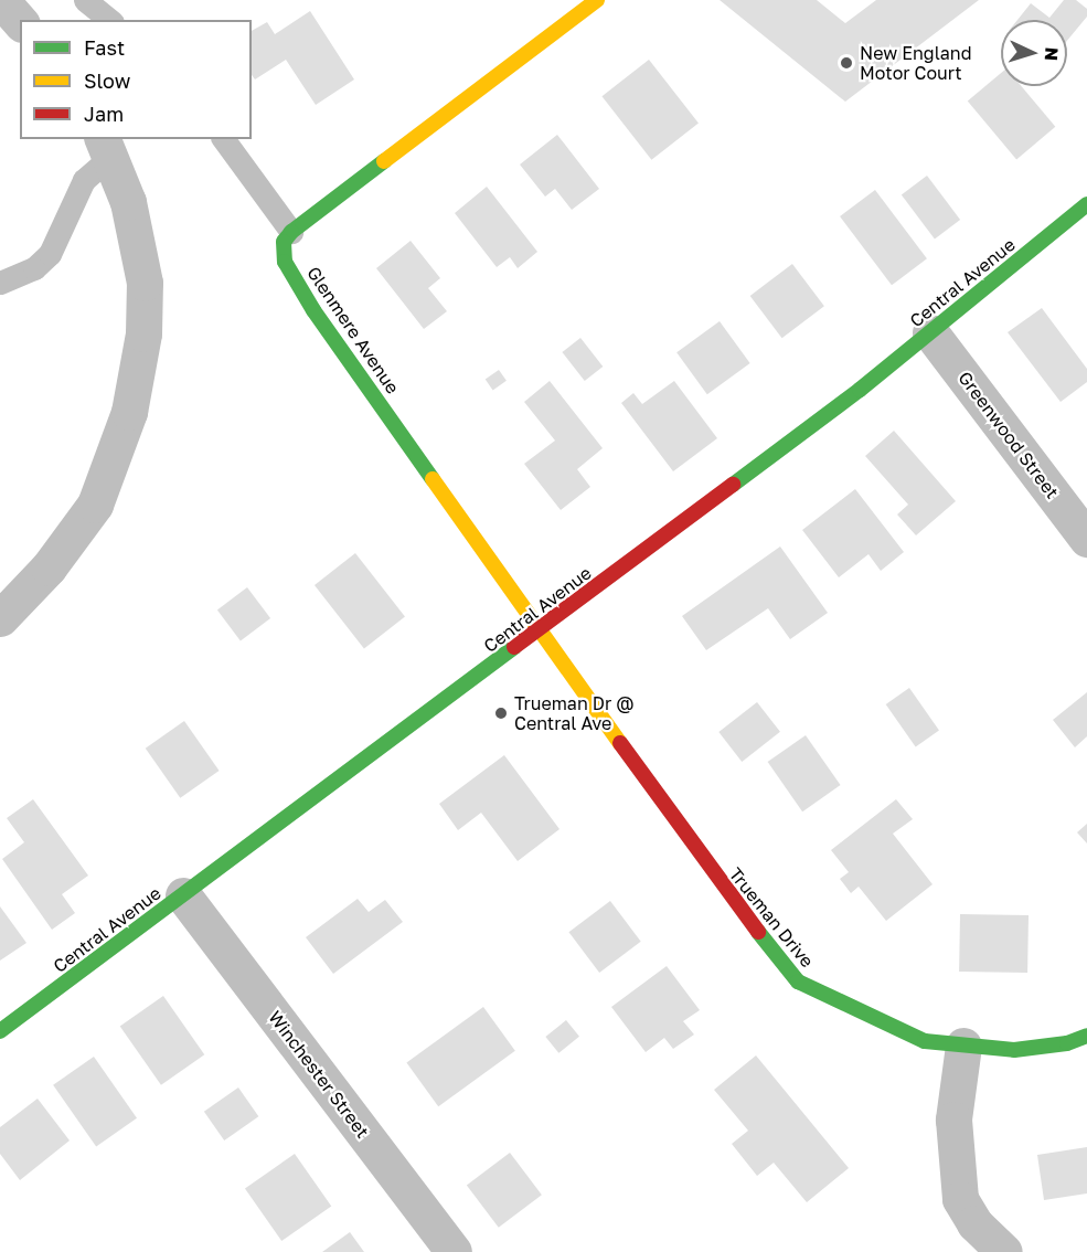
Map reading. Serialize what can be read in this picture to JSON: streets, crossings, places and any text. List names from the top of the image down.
{
  "streets": {
    "street": [
      "Central Avenue",
      "Glenmere Avenue",
      "Greenwood Street",
      "Trueman Drive",
      "Winchester Street"
    ]
  },
  "crossings": [
    ["Central Avenue", "Glenmere Avenue"],
    ["Central Avenue", "Greenwood Street"],
    ["Central Avenue", "Trueman Drive"],
    ["Central Avenue", "Winchester Street"],
    ["Glenmere Avenue", "Trueman Drive"]
  ],
  "places": ["New England Motor Court", "Trueman Dr @ Central Ave"],
  "legend": ["Fast", "Slow", "Jam"],
  "north": "right"
}
